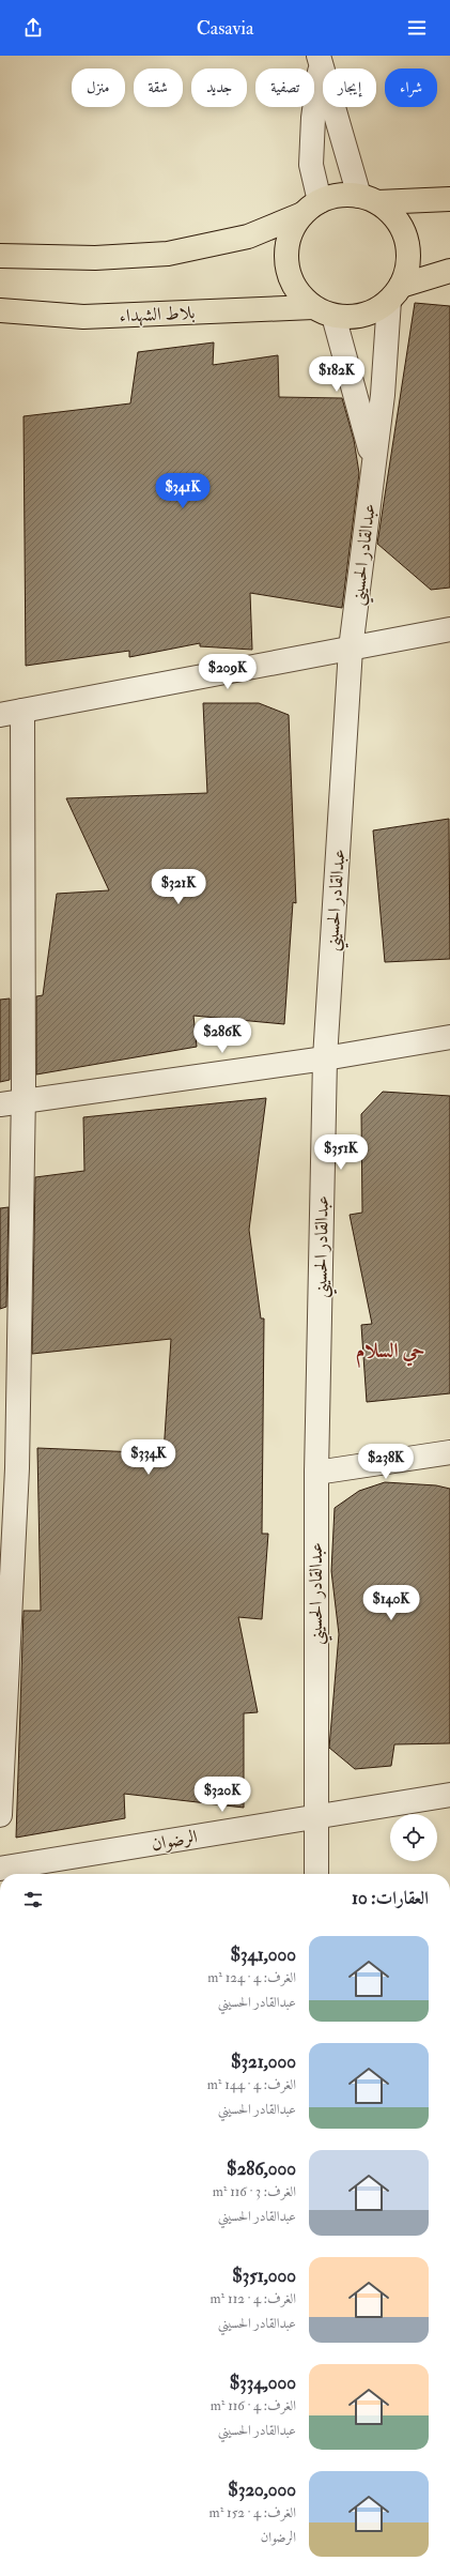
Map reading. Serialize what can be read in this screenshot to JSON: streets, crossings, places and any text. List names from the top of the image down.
{
  "streets": {
    "main road": ["بلاط الشهداء"],
    "street": ["عبدالقادر الحسيني", "الرضوان"]
  },
  "crossings": [
    ["بلاط الشهداء", "عبدالقادر الحسيني"],
    ["عبدالقادر الحسيني", "الرضوان"]
  ],
  "districts": ["حي السلام"],
  "page": {
    "header": "Casavia",
    "chip": [
      "شراء",
      "إيجار",
      "تصفية",
      "جديد",
      "شقة",
      "منزل"
    ],
    "price": [
      "$182K",
      "$341K",
      "$209K",
      "$321K",
      "$286K",
      "$351K",
      "$334K",
      "$238K",
      "$140K",
      "$320K"
    ],
    "heading": "العقارات: 10",
    "list": [
      {
        "name": "$341,000",
        "note": "الغرف: 4 · 124 m² · عبدالقادر الحسيني"
      },
      {
        "name": "$321,000",
        "note": "الغرف: 4 · 144 m² · عبدالقادر الحسيني"
      },
      {
        "name": "$286,000",
        "note": "الغرف: 3 · 116 m² · عبدالقادر الحسيني"
      },
      {
        "name": "$351,000",
        "note": "الغرف: 4 · 112 m² · عبدالقادر الحسيني"
      },
      {
        "name": "$334,000",
        "note": "الغرف: 4 · 116 m² · عبدالقادر الحسيني"
      },
      {
        "name": "$320,000",
        "note": "الغرف: 4 · 152 m² · الرضوان"
      }
    ]
  }
}
